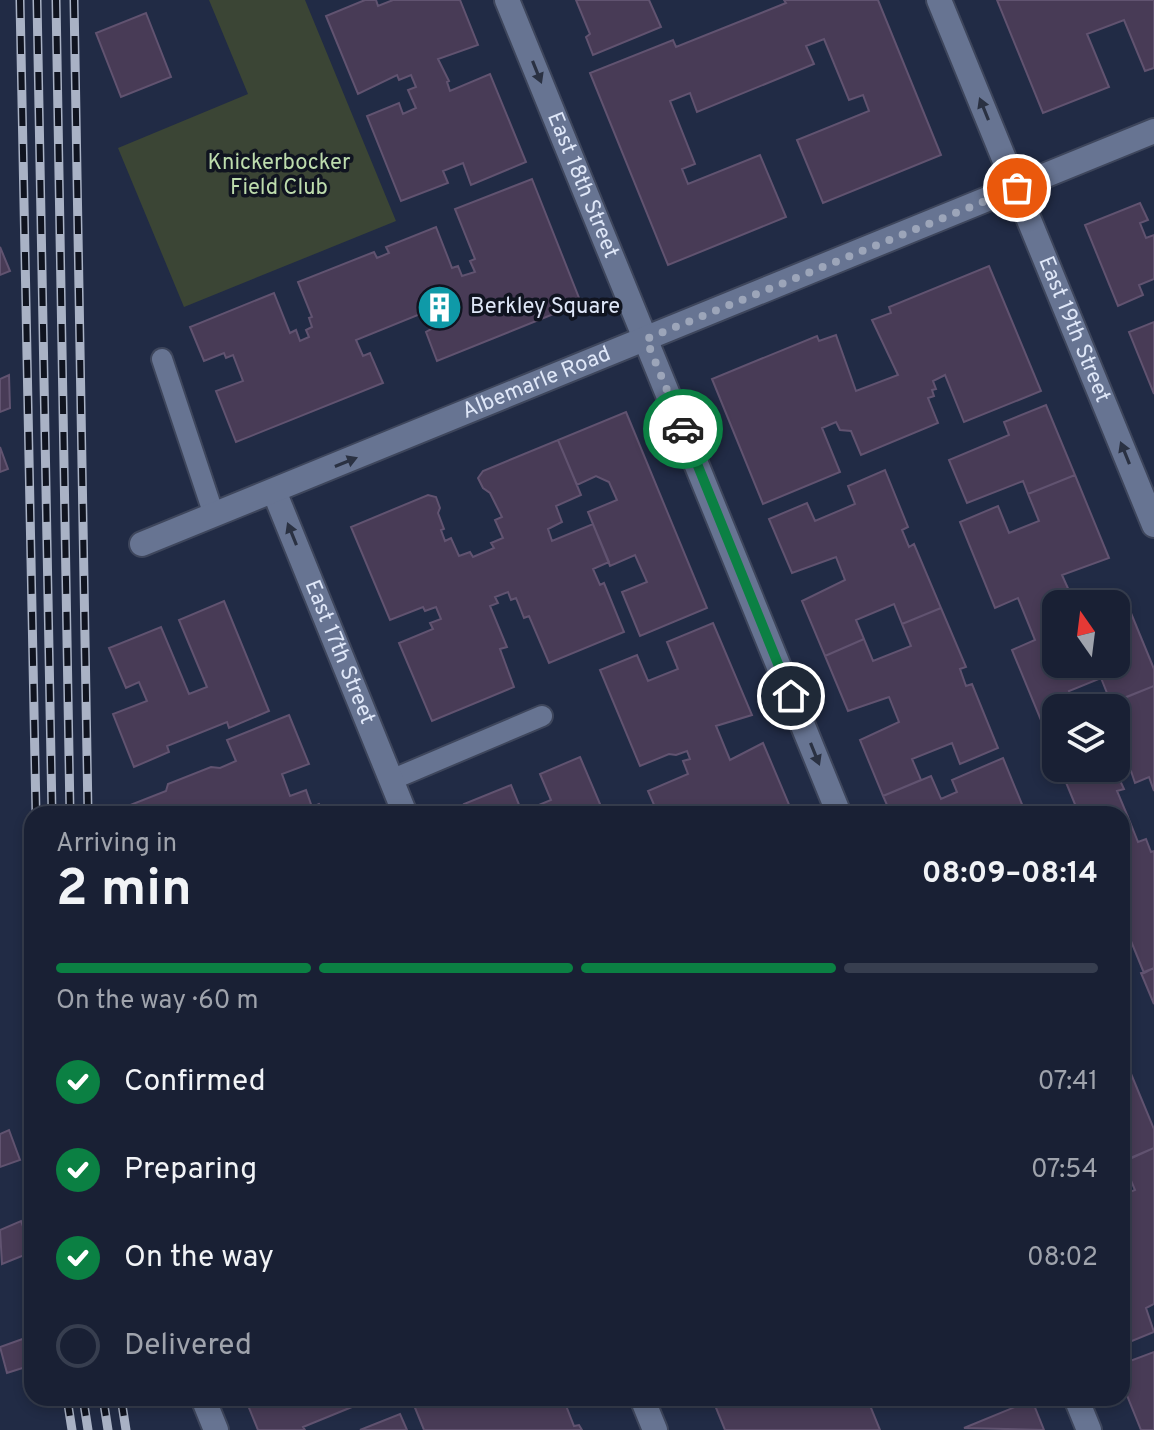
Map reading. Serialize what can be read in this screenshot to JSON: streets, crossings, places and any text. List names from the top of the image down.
{
  "streets": {
    "street": [
      "East 18th Street",
      "East 19th Street",
      "Albemarle Road",
      "East 17th Street"
    ]
  },
  "crossings": [
    ["East 18th Street", "Albemarle Road"],
    ["East 19th Street", "Albemarle Road"],
    ["Albemarle Road", "East 17th Street"]
  ],
  "one_way": [
    "East 18th Street",
    "East 19th Street",
    "Albemarle Road",
    "East 17th Street"
  ],
  "parks": ["Knickerbocker Field Club"],
  "places": {
    "building": ["Berkley Square"]
  },
  "north": "top",
  "page": {
    "heading": ["2 min", "Arriving in", "08:09–08:14"],
    "bar": "On the way · 60 m",
    "list": [
      ["Confirmed", "07:41"],
      ["Preparing", "07:54"],
      ["On the way", "08:02"],
      "Delivered"
    ]
  }
}
